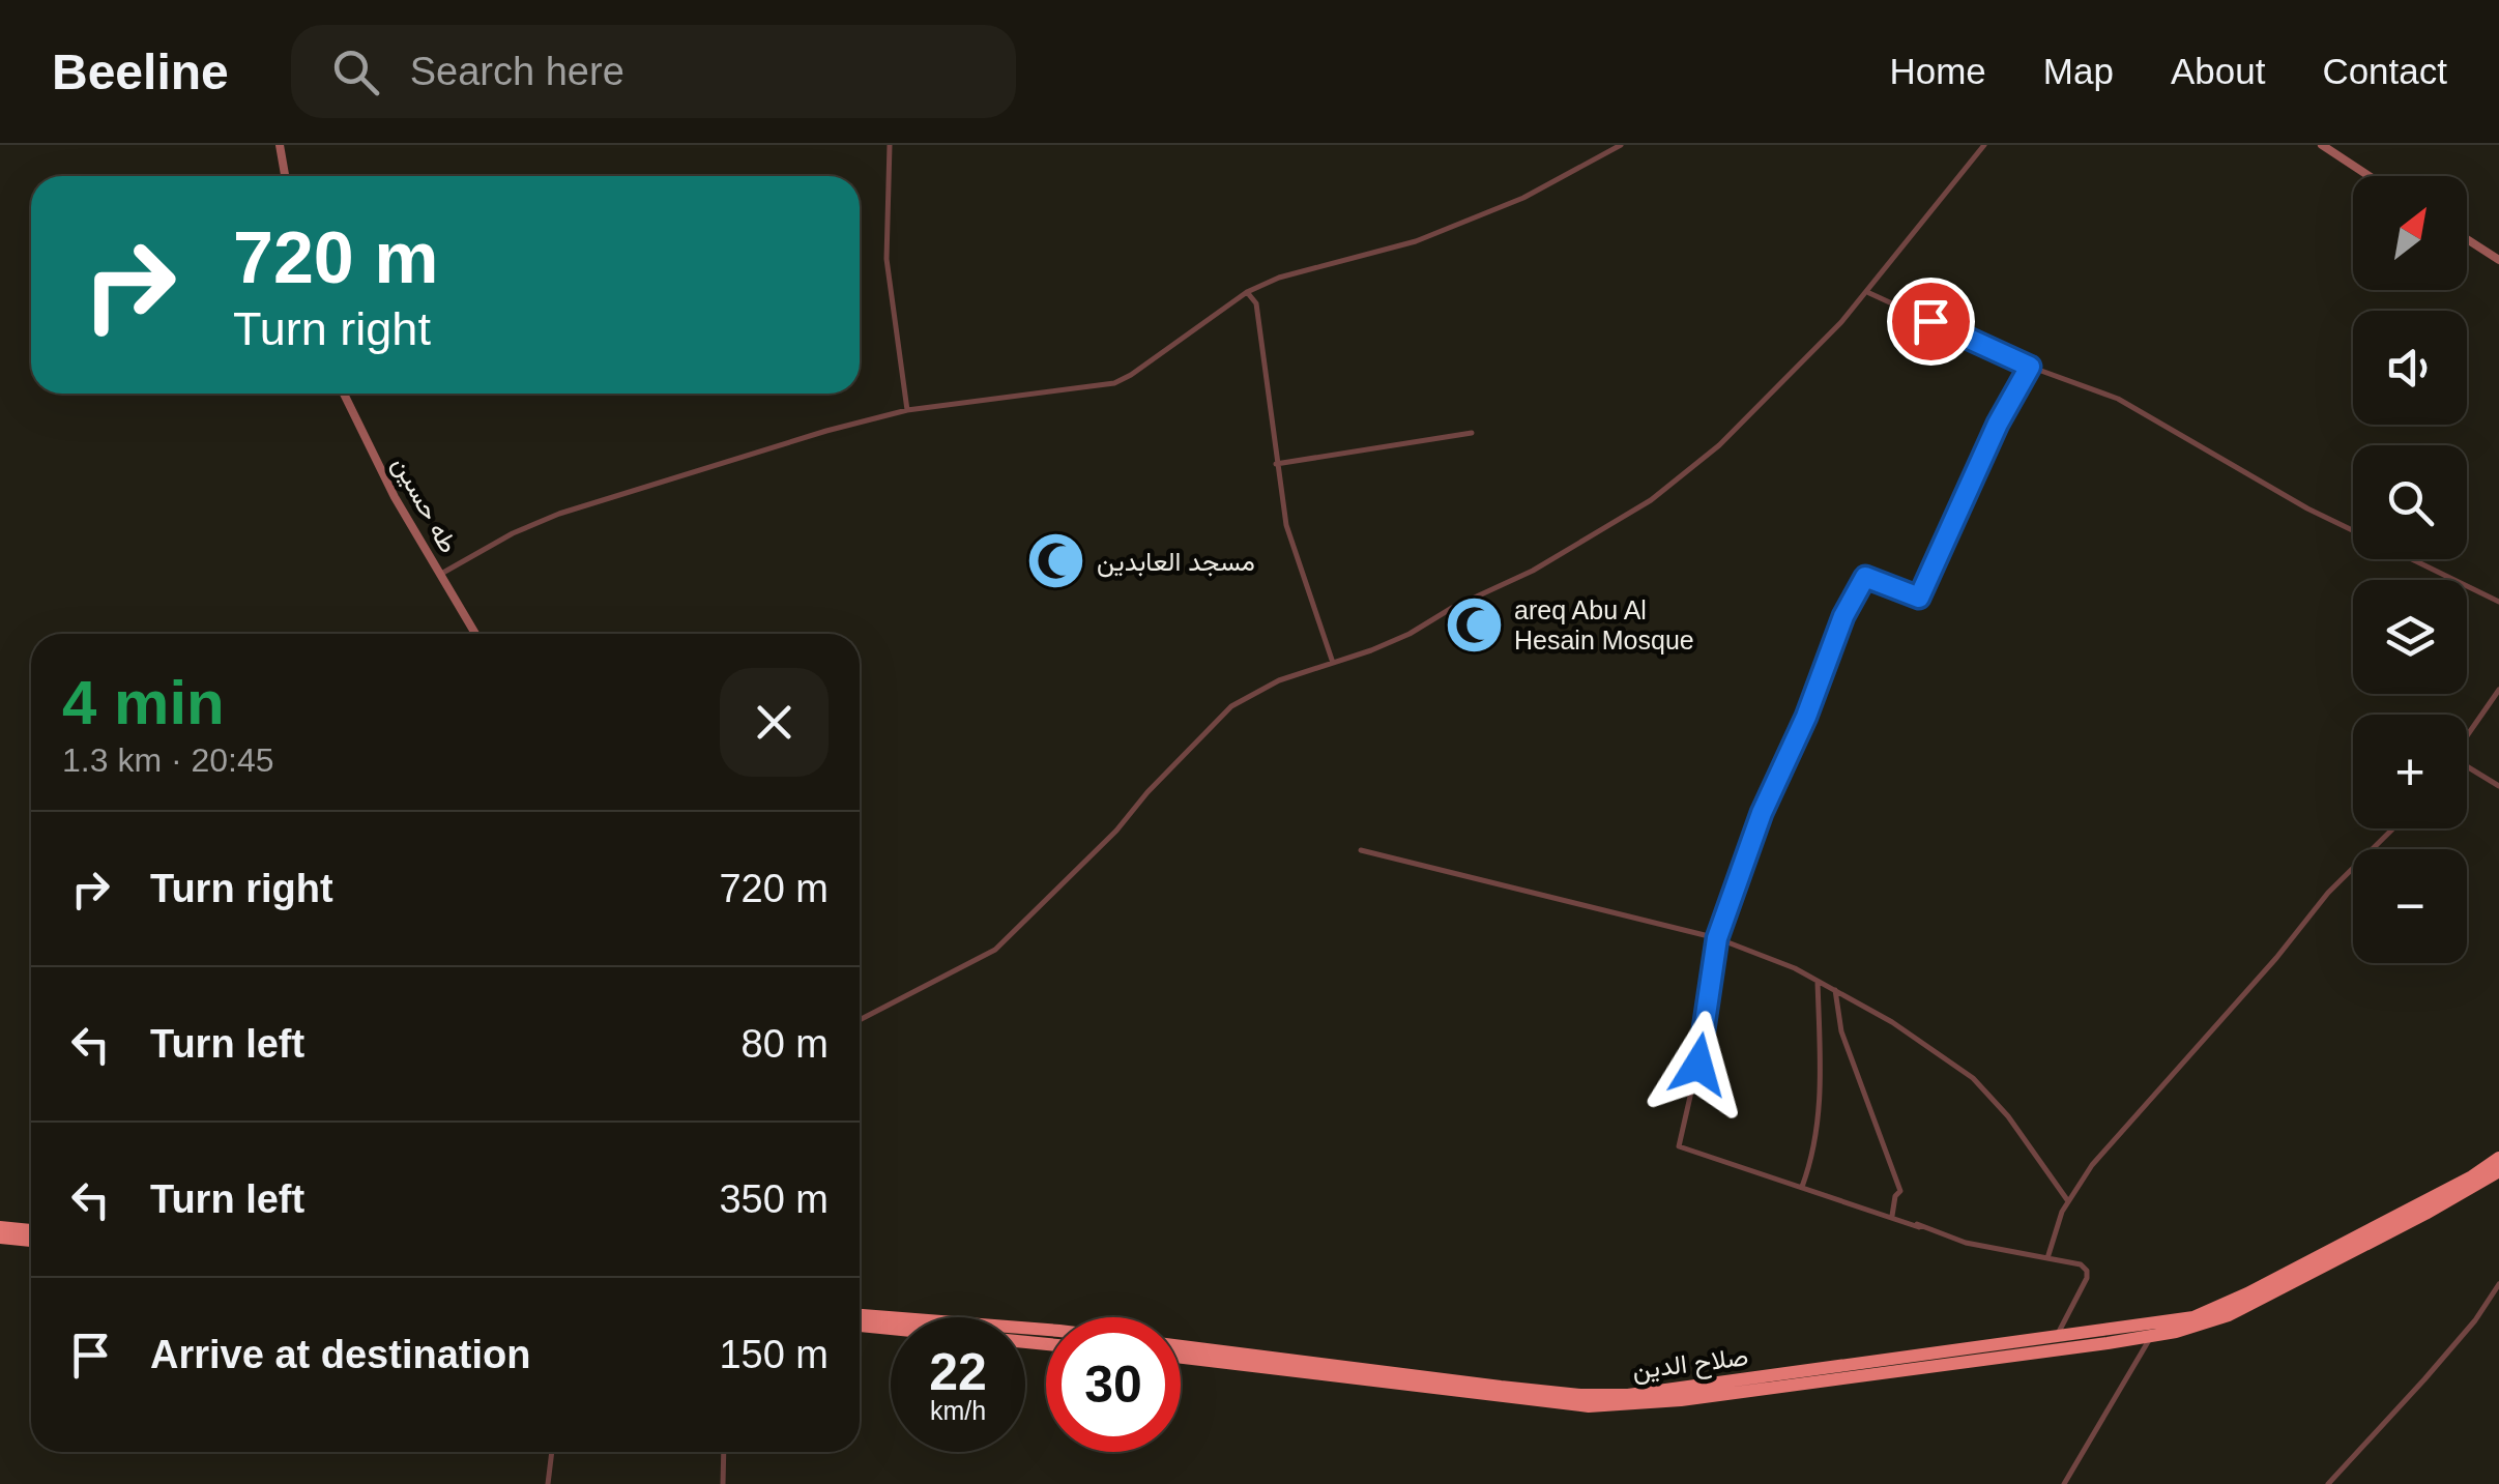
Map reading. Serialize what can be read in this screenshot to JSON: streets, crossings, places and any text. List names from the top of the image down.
{
  "streets": {
    "highway": ["صلاح الدين"],
    "street": ["طه حسين"]
  },
  "places": {
    "mosque": ["مسجد العابدين", "areq Abu Al Hesain Mosque"]
  },
  "north": "top right",
  "page": {
    "header": "Beeline",
    "search": "Search here",
    "nav": [
      "Home",
      "Map",
      "About",
      "Contact"
    ],
    "map_buttons": ["+", "−"],
    "turn": ["720 m", "Turn right"],
    "heading": ["4 min", "1.3 km · 20:45"],
    "list": [
      {
        "name": "Turn right",
        "value": "720 m"
      },
      {
        "name": "Turn left",
        "value": "80 m"
      },
      {
        "name": "Turn left",
        "value": "350 m"
      },
      {
        "name": "Arrive at destination",
        "value": "150 m"
      }
    ],
    "speed": "22 km/h",
    "limit": "30"
  }
}
